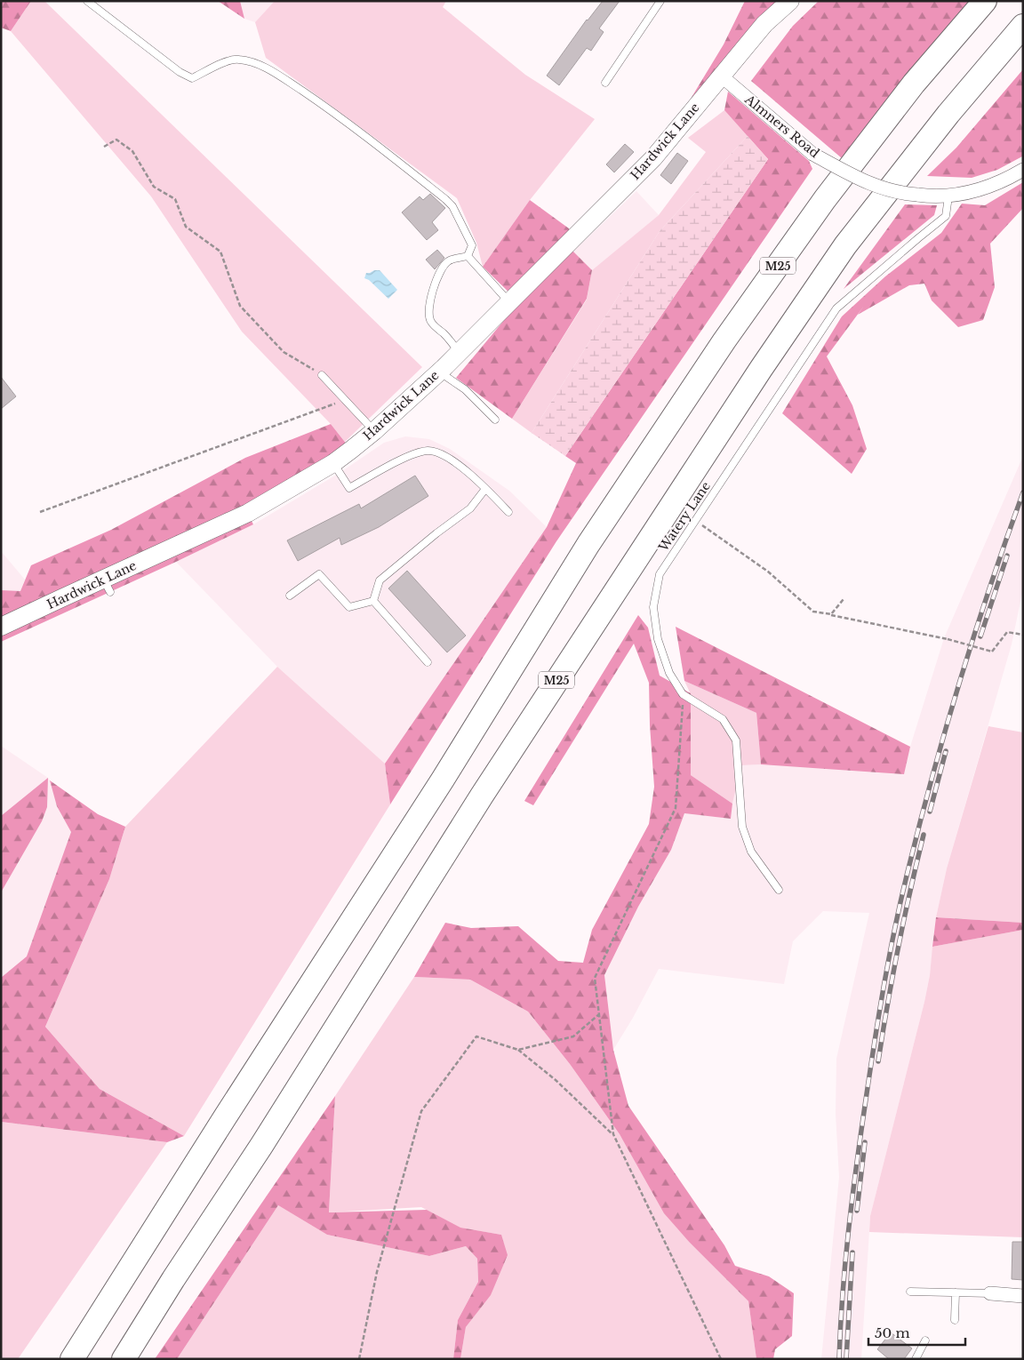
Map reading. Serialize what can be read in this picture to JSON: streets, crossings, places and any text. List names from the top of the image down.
{
  "streets": {
    "highway": ["M25"],
    "street": ["Almners Road", "Hardwick Lane"],
    "lane": ["Watery Lane"]
  },
  "crossings": [
    ["Almners Road", "Hardwick Lane"],
    ["Almners Road", "Watery Lane"]
  ],
  "scale_bar": "50 m"
}
